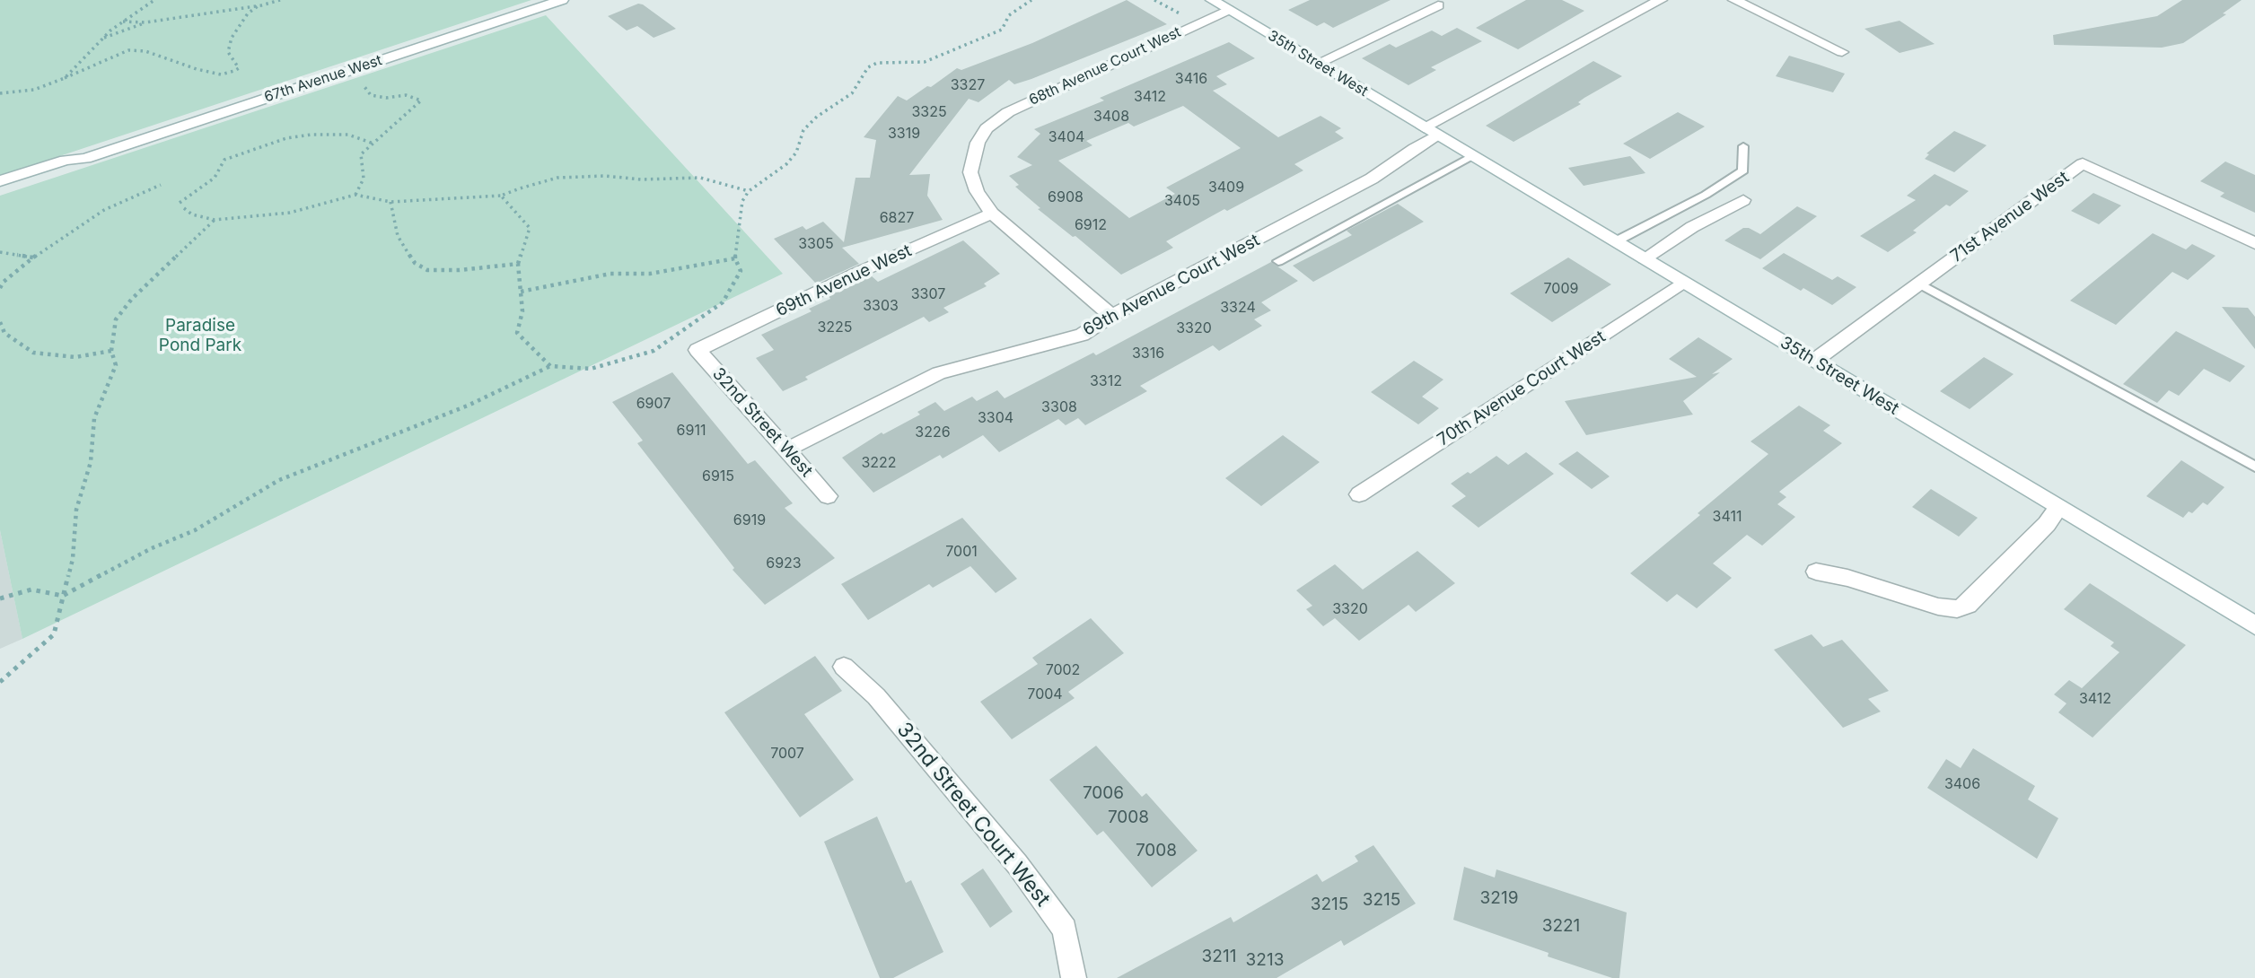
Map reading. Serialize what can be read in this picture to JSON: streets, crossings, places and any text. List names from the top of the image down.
{
  "streets": {
    "street": [
      "35th Street West",
      "68th Avenue Court West",
      "67th Avenue West",
      "71st Avenue West",
      "69th Avenue West",
      "69th Avenue Court West",
      "70th Avenue Court West",
      "32nd Street West",
      "32nd Street Court West"
    ]
  },
  "crossings": [
    ["35th Street West", "68th Avenue Court West"],
    ["35th Street West", "71st Avenue West"],
    ["35th Street West", "69th Avenue Court West"],
    ["35th Street West", "70th Avenue Court West"],
    ["68th Avenue Court West", "69th Avenue West"],
    ["69th Avenue West", "32nd Street West"],
    ["69th Avenue Court West", "32nd Street West"]
  ],
  "parks": ["Paradise Pond Park"],
  "house_numbers": [
    "3416",
    "3327",
    "3412",
    "3325",
    "3408",
    "3319",
    "3404",
    "3409",
    "6908",
    "3405",
    "6827",
    "6912",
    "3305",
    "7009",
    "3307",
    "3303",
    "3324",
    "3225",
    "3320",
    "3316",
    "3312",
    "6907",
    "3308",
    "3304",
    "6911",
    "3226",
    "3222",
    "6915",
    "3411",
    "6919",
    "7001",
    "6923",
    "3320",
    "7002",
    "7004",
    "3412",
    "7007",
    "3406",
    "7006",
    "7008",
    "7008",
    "3219",
    "3215",
    "3215",
    "3221",
    "3211",
    "3213"
  ]
}
